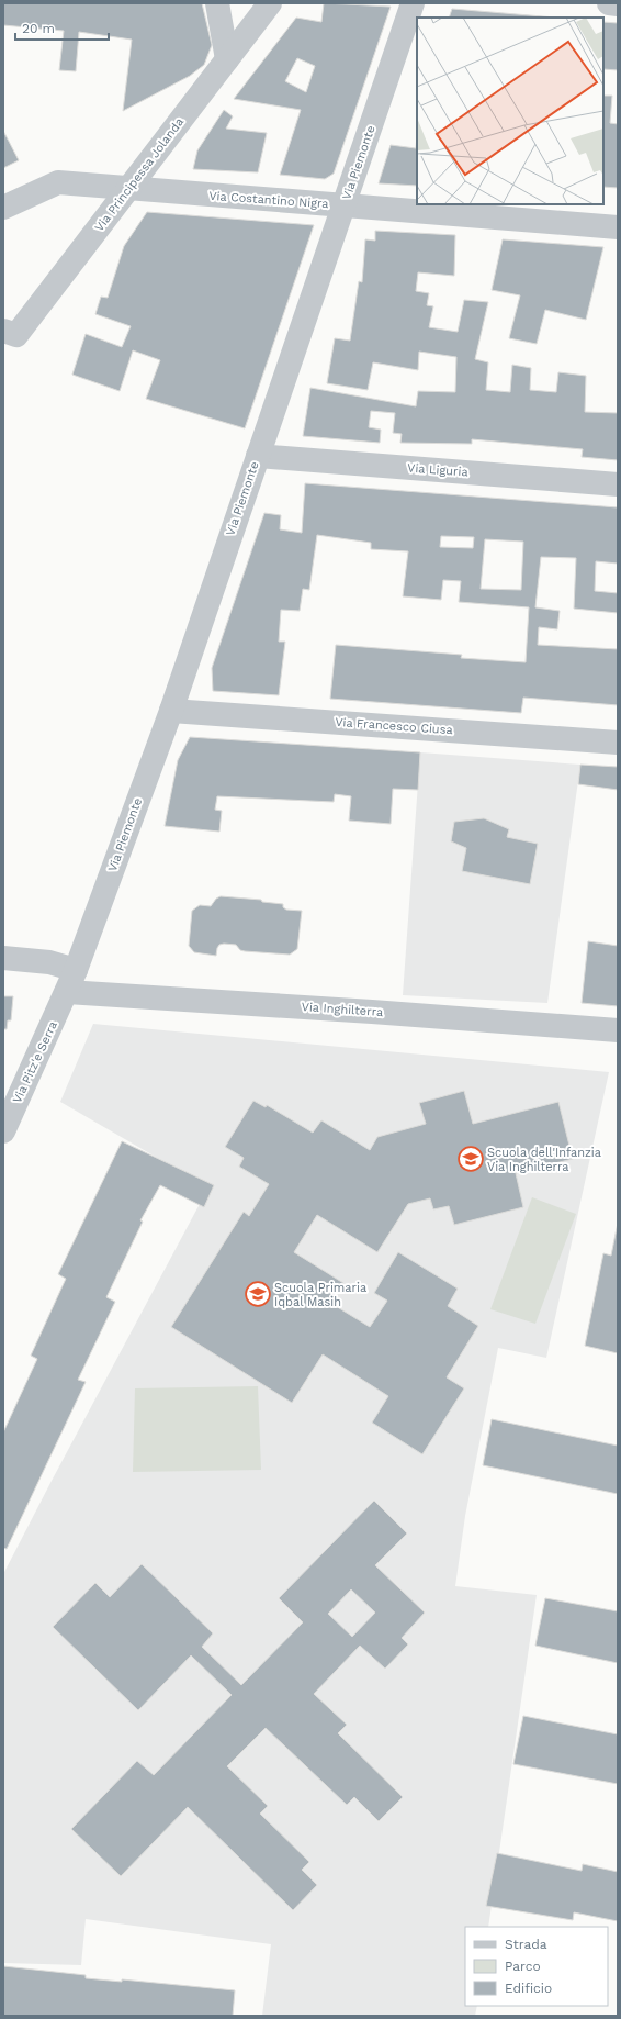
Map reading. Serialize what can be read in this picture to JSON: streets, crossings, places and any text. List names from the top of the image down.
{
  "streets": {
    "street": [
      "Via Piemonte",
      "Via Principessa Jolanda",
      "Via Costantino Nigra",
      "Via Liguria",
      "Via Francesco Ciusa",
      "Via Inghilterra",
      "Via Pitz'e Serra"
    ]
  },
  "crossings": [
    ["Via Piemonte", "Via Costantino Nigra"],
    ["Via Piemonte", "Via Liguria"],
    ["Via Piemonte", "Via Francesco Ciusa"],
    ["Via Piemonte", "Via Inghilterra"],
    ["Via Piemonte", "Via Pitz'e Serra"],
    ["Via Principessa Jolanda", "Via Costantino Nigra"],
    ["Via Inghilterra", "Via Pitz'e Serra"]
  ],
  "places": {
    "school or university": ["Scuola dell'Infanzia Via Inghilterra", "Scuola Primaria Iqbal Masih"]
  },
  "legend": ["Strada", "Parco", "Edificio"],
  "scale_bar": "20 m"
}
